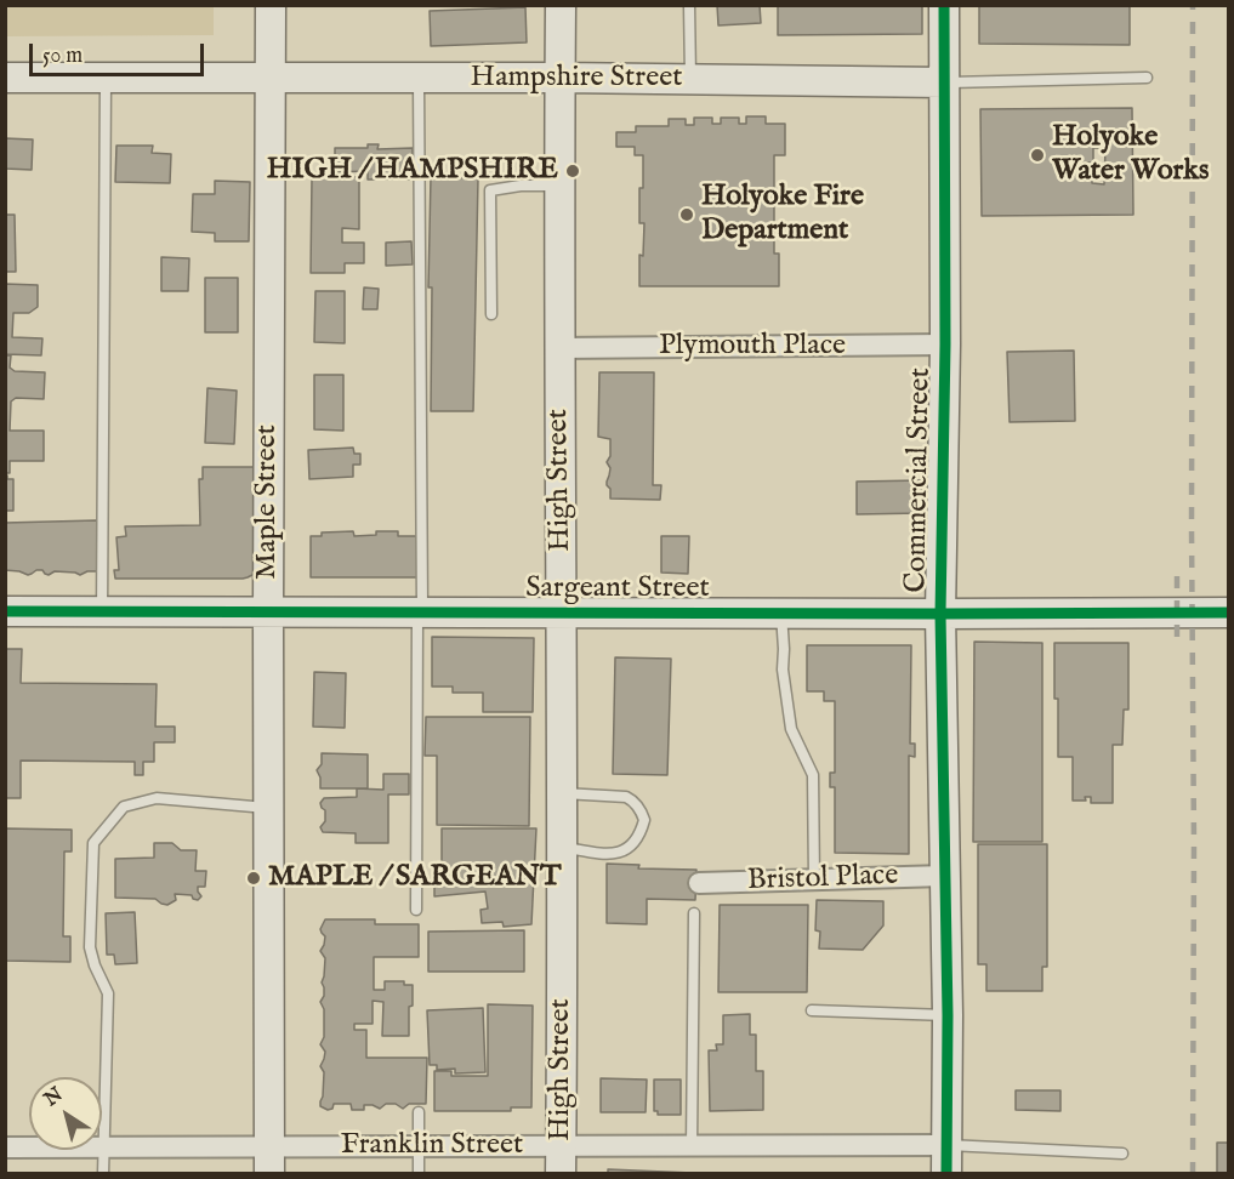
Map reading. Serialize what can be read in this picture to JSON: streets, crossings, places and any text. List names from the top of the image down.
{
  "streets": {
    "street": [
      "Hampshire Street",
      "Plymouth Place",
      "High Street",
      "Commercial Street",
      "Maple Street",
      "Sargeant Street",
      "Bristol Place",
      "Franklin Street"
    ]
  },
  "crossings": [
    ["Hampshire Street", "High Street"],
    ["Hampshire Street", "Commercial Street"],
    ["Hampshire Street", "Maple Street"],
    ["Plymouth Place", "High Street"],
    ["Plymouth Place", "Commercial Street"],
    ["High Street", "Sargeant Street"],
    ["High Street", "Franklin Street"],
    ["Commercial Street", "Sargeant Street"],
    ["Commercial Street", "Bristol Place"],
    ["Commercial Street", "Franklin Street"],
    ["Maple Street", "Sargeant Street"],
    ["Maple Street", "Franklin Street"]
  ],
  "places": [
    "Holyoke Water Works",
    "HIGH / HAMPSHIRE",
    "Holyoke Fire Department",
    "MAPLE / SARGEANT"
  ],
  "scale_bar": "50 m",
  "north": "top left"
}
